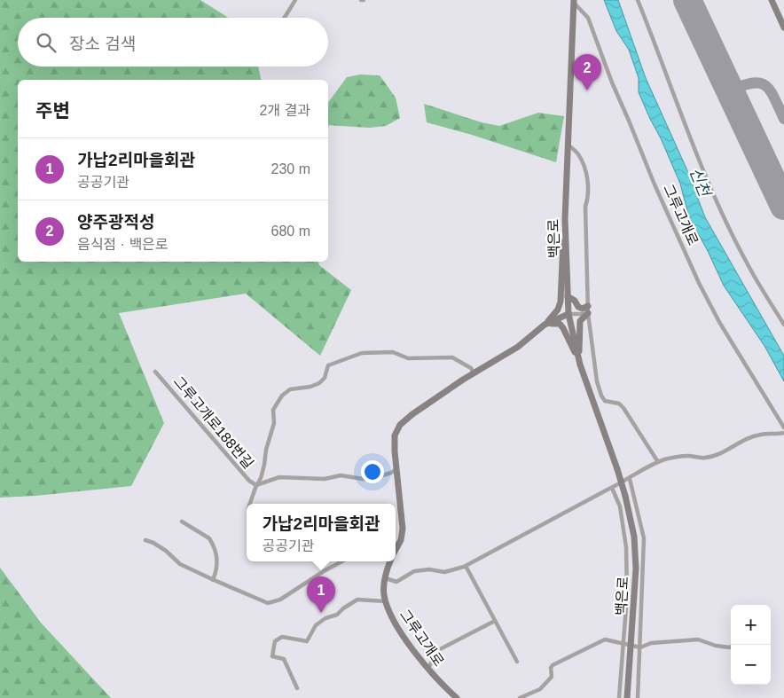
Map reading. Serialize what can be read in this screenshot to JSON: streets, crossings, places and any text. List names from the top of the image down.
{
  "streets": {
    "main road": ["그루고개로", "백은로"],
    "street": ["그루고개로188번길"]
  },
  "crossings": [
    ["그루고개로", "백은로"],
    ["그루고개로", "그루고개로188번길"]
  ],
  "water": ["신천"],
  "page": {
    "search": "장소 검색",
    "pins": ["2", "1"],
    "heading": ["주변", "2개 결과"],
    "list": [
      {
        "mark": "1",
        "name": "가납2리마을회관",
        "note": "공공기관",
        "value": "230 m"
      },
      {
        "mark": "2",
        "name": "양주광적성",
        "note": "음식점 · 백은로",
        "value": "680 m"
      }
    ],
    "popup": ["가납2리마을회관", "공공기관"],
    "map_buttons": ["+", "−"]
  }
}
